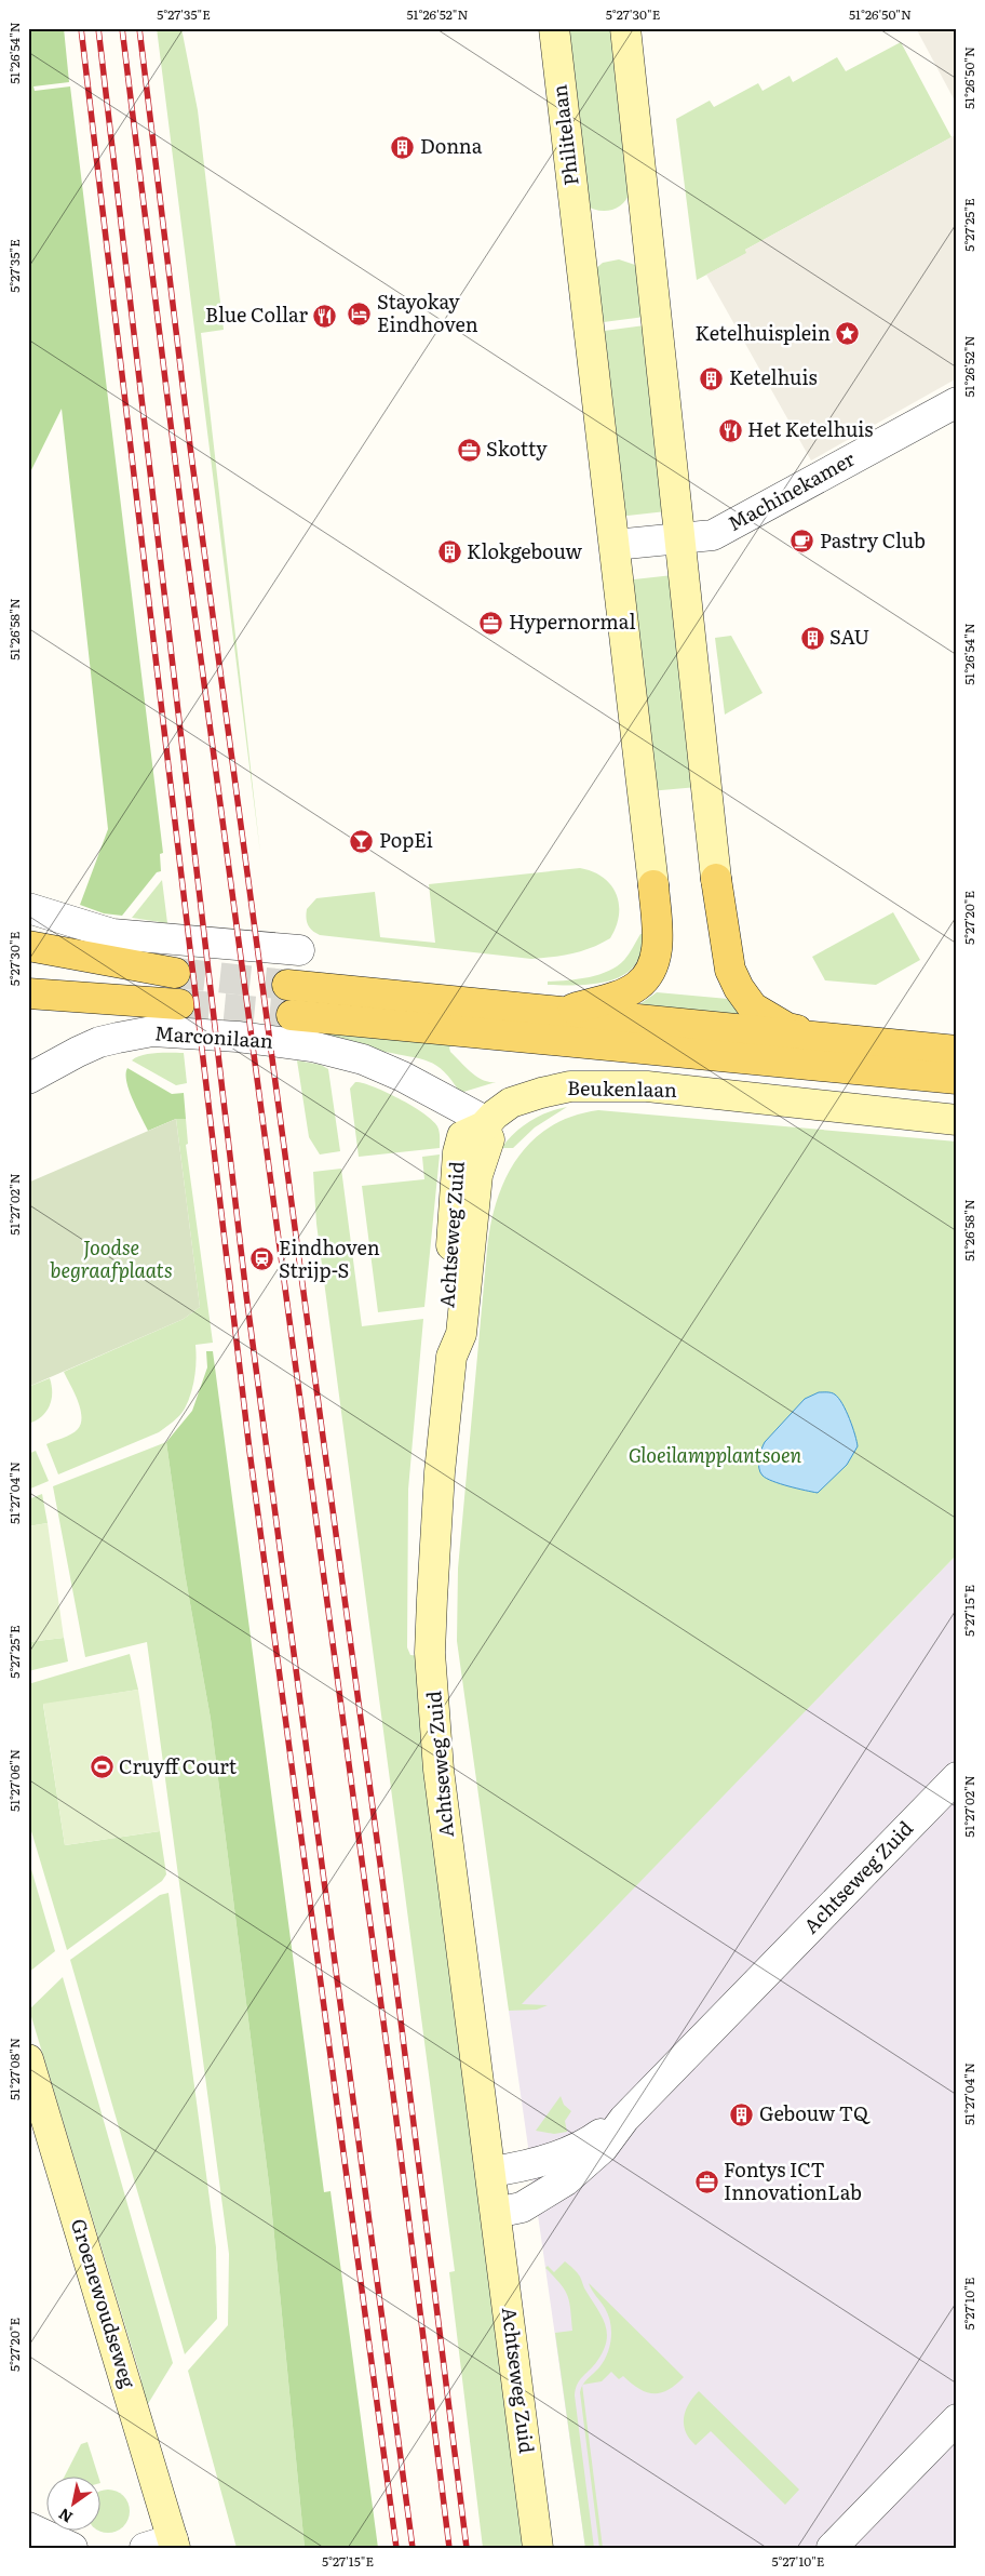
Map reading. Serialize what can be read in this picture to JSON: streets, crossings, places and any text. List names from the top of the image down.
{
  "streets": {
    "main road": ["Marconilaan", "Beukenlaan"],
    "street": [
      "Philitelaan",
      "Machinekamer",
      "Achtseweg Zuid",
      "Groenewoudseweg"
    ]
  },
  "crossings": [
    ["Philitelaan", "Machinekamer"],
    ["Marconilaan", "Beukenlaan"],
    ["Marconilaan", "Achtseweg Zuid"],
    ["Beukenlaan", "Achtseweg Zuid"]
  ],
  "parks": ["Joodse begraafplaats", "Gloeilampplantsoen"],
  "places": {
    "building": [
      "Donna",
      "Ketelhuis",
      "Klokgebouw",
      "SAU",
      "Gebouw TQ"
    ],
    "hotel": ["Stayokay Eindhoven"],
    "restaurant": ["Blue Collar", "Het Ketelhuis"],
    "place": ["Ketelhuisplein"],
    "office": ["Skotty", "Hypernormal", "Fontys ICT InnovationLab"],
    "cafe": ["Pastry Club"],
    "bar": ["PopEi"],
    "station": ["Eindhoven Strijp-S"],
    "sports": ["Cruyff Court"]
  },
  "north": "bottom left",
  "coordinates": [
    "5°27'35\"E",
    "51°26'52\"N",
    "5°27'30\"E",
    "51°26'50\"N",
    "51°26'54\"N",
    "5°27'25\"E",
    "51°26'58\"N",
    "5°27'20\"E",
    "51°27'02\"N",
    "51°27'04\"N",
    "5°27'15\"E",
    "51°27'06\"N",
    "51°27'08\"N",
    "5°27'10\"E"
  ]
}
